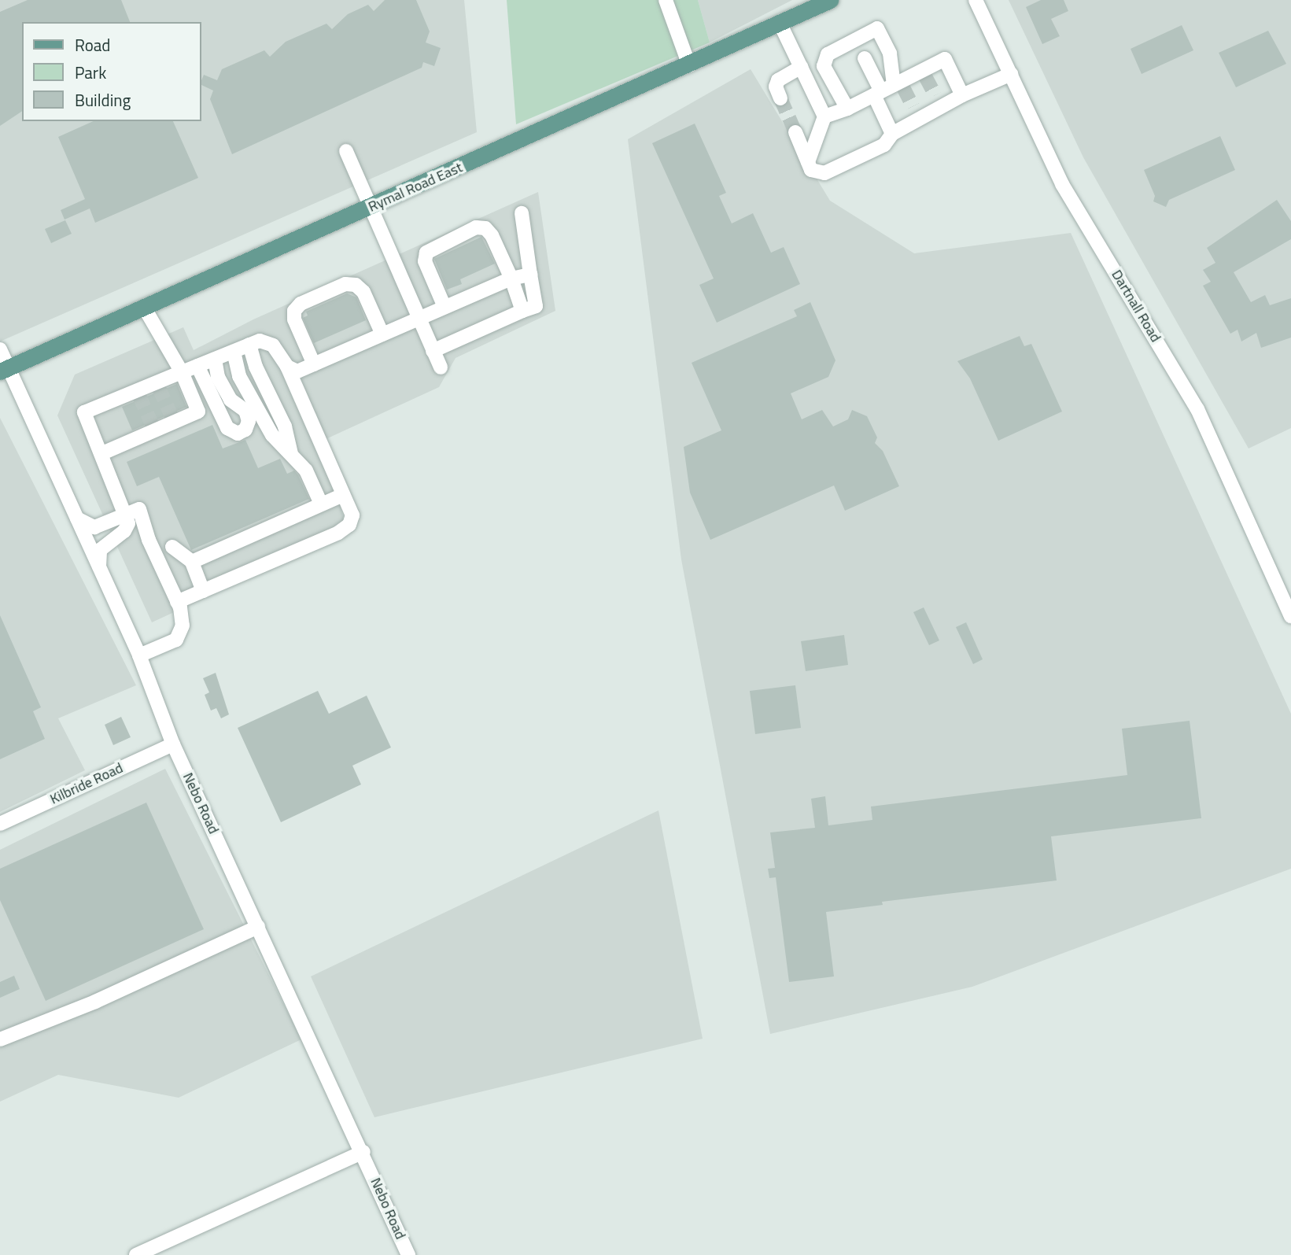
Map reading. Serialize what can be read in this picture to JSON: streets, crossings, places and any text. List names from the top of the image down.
{
  "streets": {
    "main road": ["Rymal Road East"],
    "street": ["Dartnall Road", "Kilbride Road", "Nebo Road"]
  },
  "crossings": [
    ["Rymal Road East", "Nebo Road"],
    ["Kilbride Road", "Nebo Road"]
  ],
  "legend": ["Road", "Park", "Building"]
}
